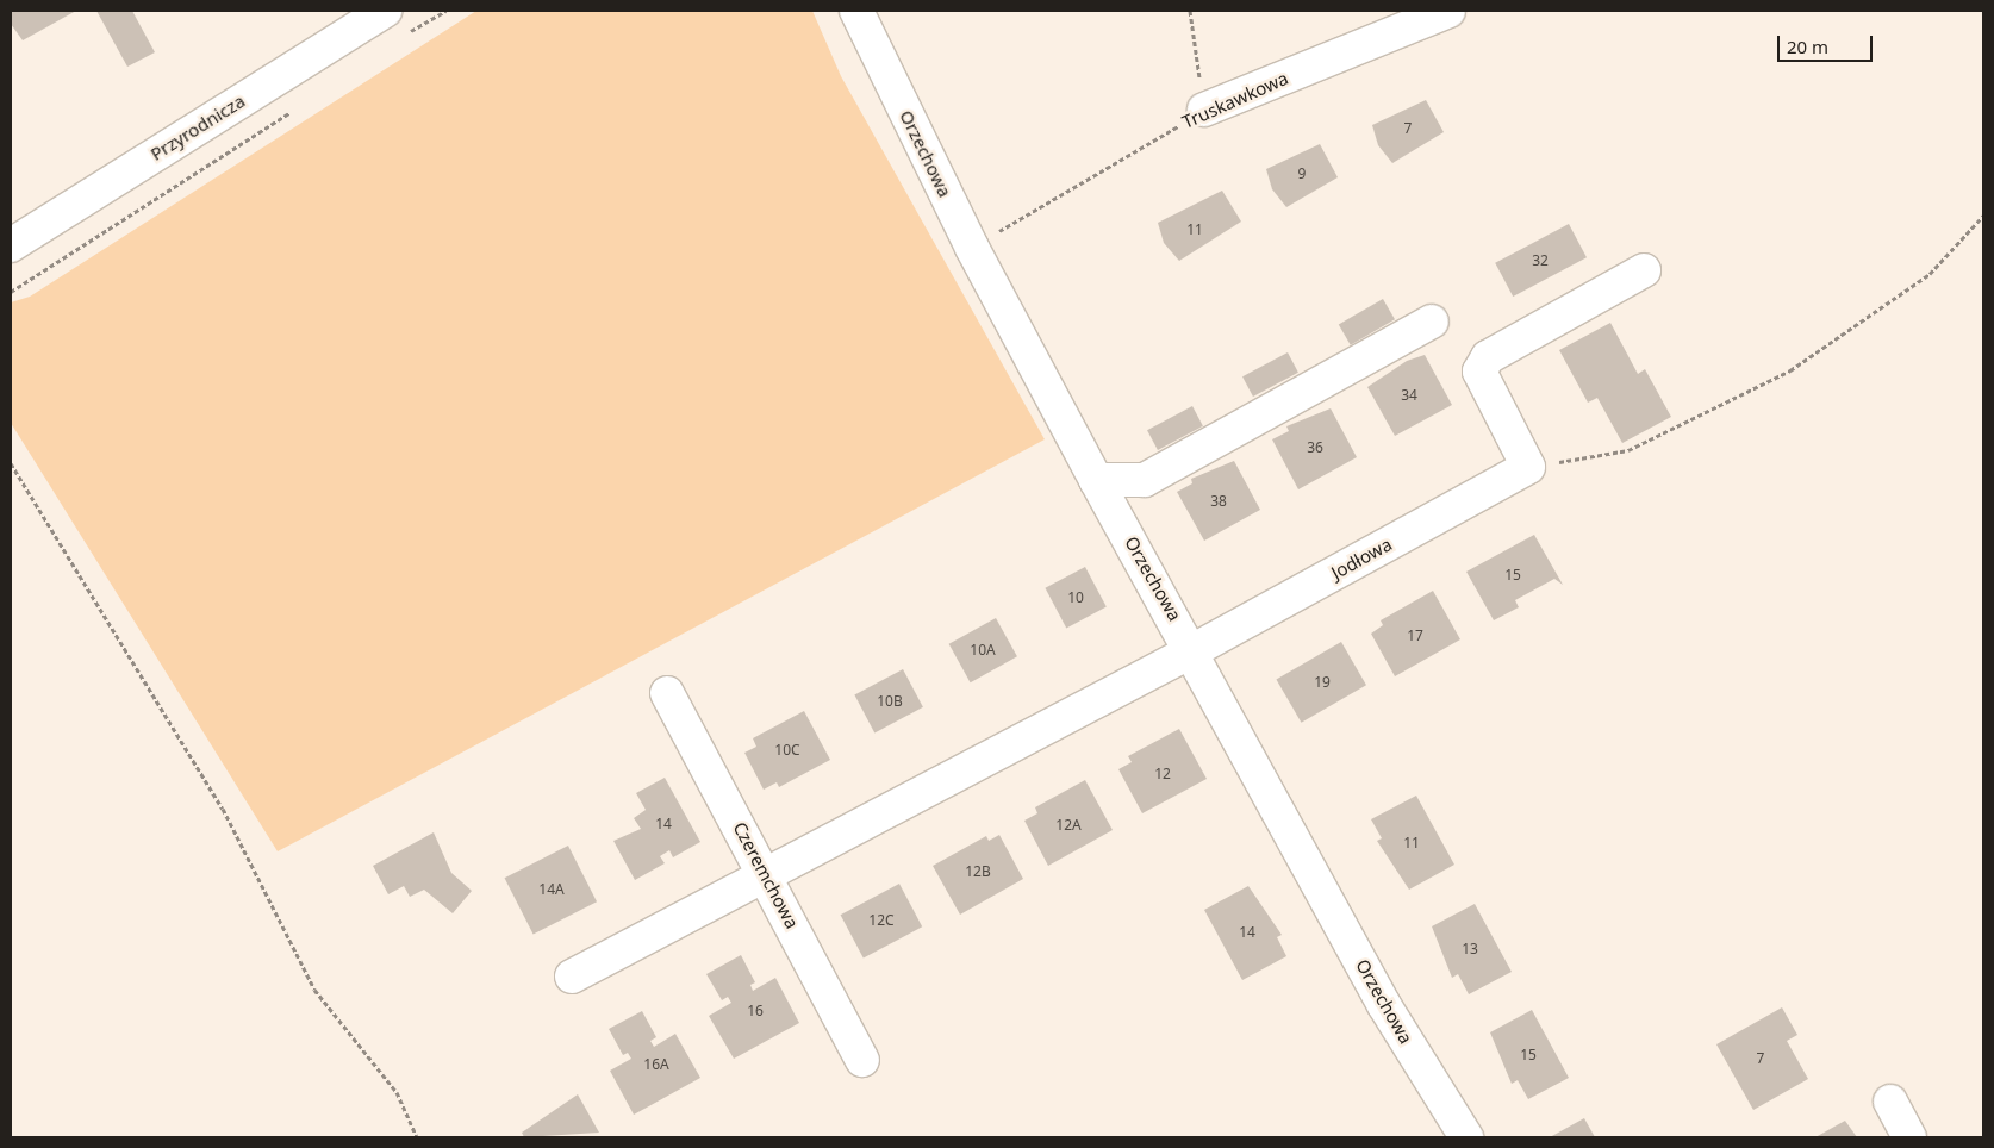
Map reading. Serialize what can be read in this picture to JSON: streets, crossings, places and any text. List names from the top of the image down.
{
  "streets": {
    "street": [
      "Truskawkowa",
      "Przyrodnicza",
      "Orzechowa",
      "Jodłowa",
      "Czeremchowa"
    ]
  },
  "crossings": [
    ["Truskawkowa", "Orzechowa"],
    ["Orzechowa", "Jodłowa"],
    ["Jodłowa", "Czeremchowa"]
  ],
  "house_numbers": [
    "7",
    "9",
    "11",
    "32",
    "34",
    "36",
    "38",
    "15",
    "10",
    "17",
    "10A",
    "19",
    "10B",
    "10C",
    "12",
    "14",
    "12A",
    "11",
    "12B",
    "14A",
    "12C",
    "14",
    "13",
    "16",
    "15",
    "7",
    "16A"
  ],
  "scale_bar": "20 m"
}
